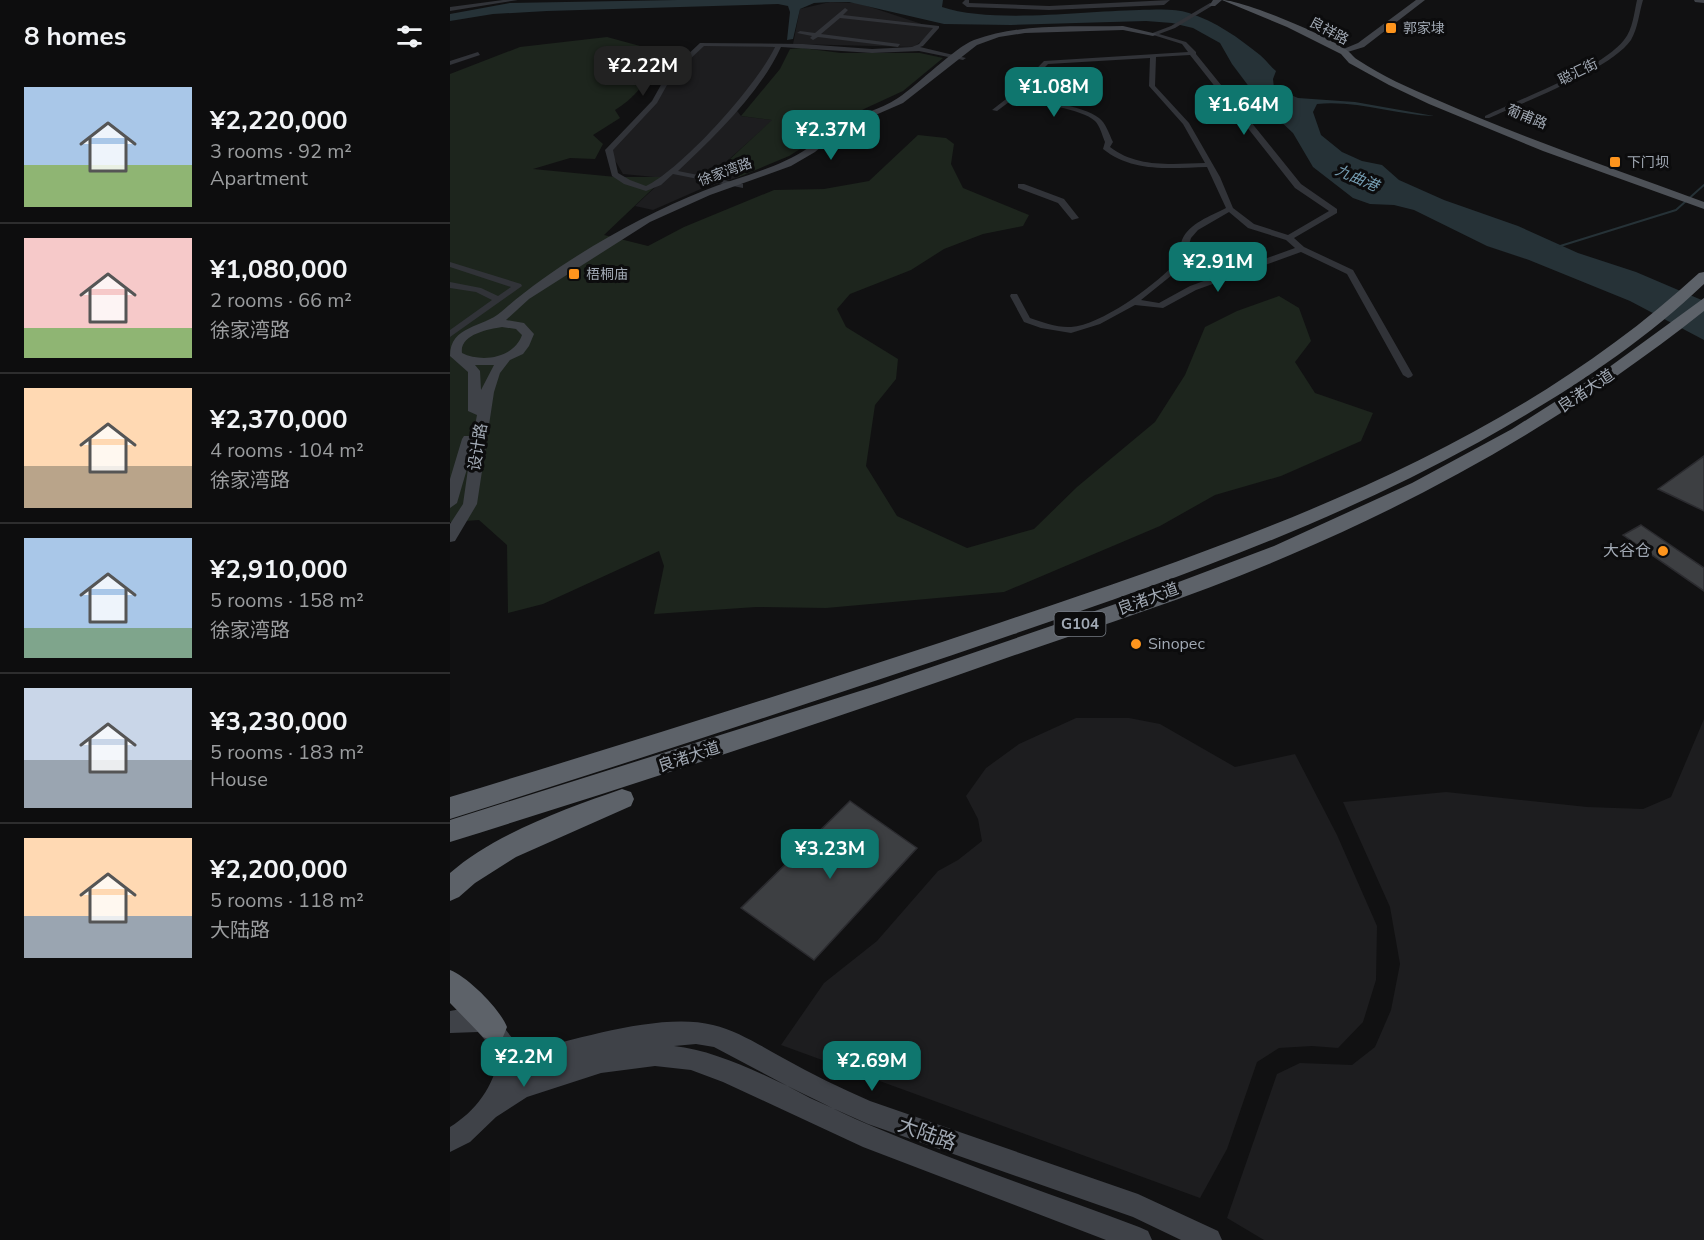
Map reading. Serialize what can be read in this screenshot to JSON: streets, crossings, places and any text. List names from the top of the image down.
{
  "streets": {
    "highway": ["良渚大道", "G104"],
    "main road": [
      "良祥路",
      "葡甫路",
      "徐家湾路",
      "设计路",
      "大陆路"
    ],
    "street": ["聪汇街"]
  },
  "crossings": [
    ["良祥路", "葡甫路"],
    ["聪汇街", "葡甫路"],
    ["徐家湾路", "设计路"]
  ],
  "water": ["九曲港"],
  "places": {
    "transit": ["郭家埭", "下门坝", "梧桐庙"],
    "other": ["大谷仓", "Sinopec"]
  },
  "page": {
    "heading": "8 homes",
    "price": [
      "¥2.22M",
      "¥1.08M",
      "¥1.64M",
      "¥2.37M",
      "¥2.91M",
      "¥3.23M",
      "¥2.2M",
      "¥2.69M"
    ],
    "list": [
      {
        "name": "¥2,220,000",
        "note": "3 rooms · 92 m² · Apartment"
      },
      {
        "name": "¥1,080,000",
        "note": "2 rooms · 66 m² · 徐家湾路"
      },
      {
        "name": "¥2,370,000",
        "note": "4 rooms · 104 m² · 徐家湾路"
      },
      {
        "name": "¥2,910,000",
        "note": "5 rooms · 158 m² · 徐家湾路"
      },
      {
        "name": "¥3,230,000",
        "note": "5 rooms · 183 m² · House"
      },
      {
        "name": "¥2,200,000",
        "note": "5 rooms · 118 m² · 大陆路"
      }
    ]
  }
}
